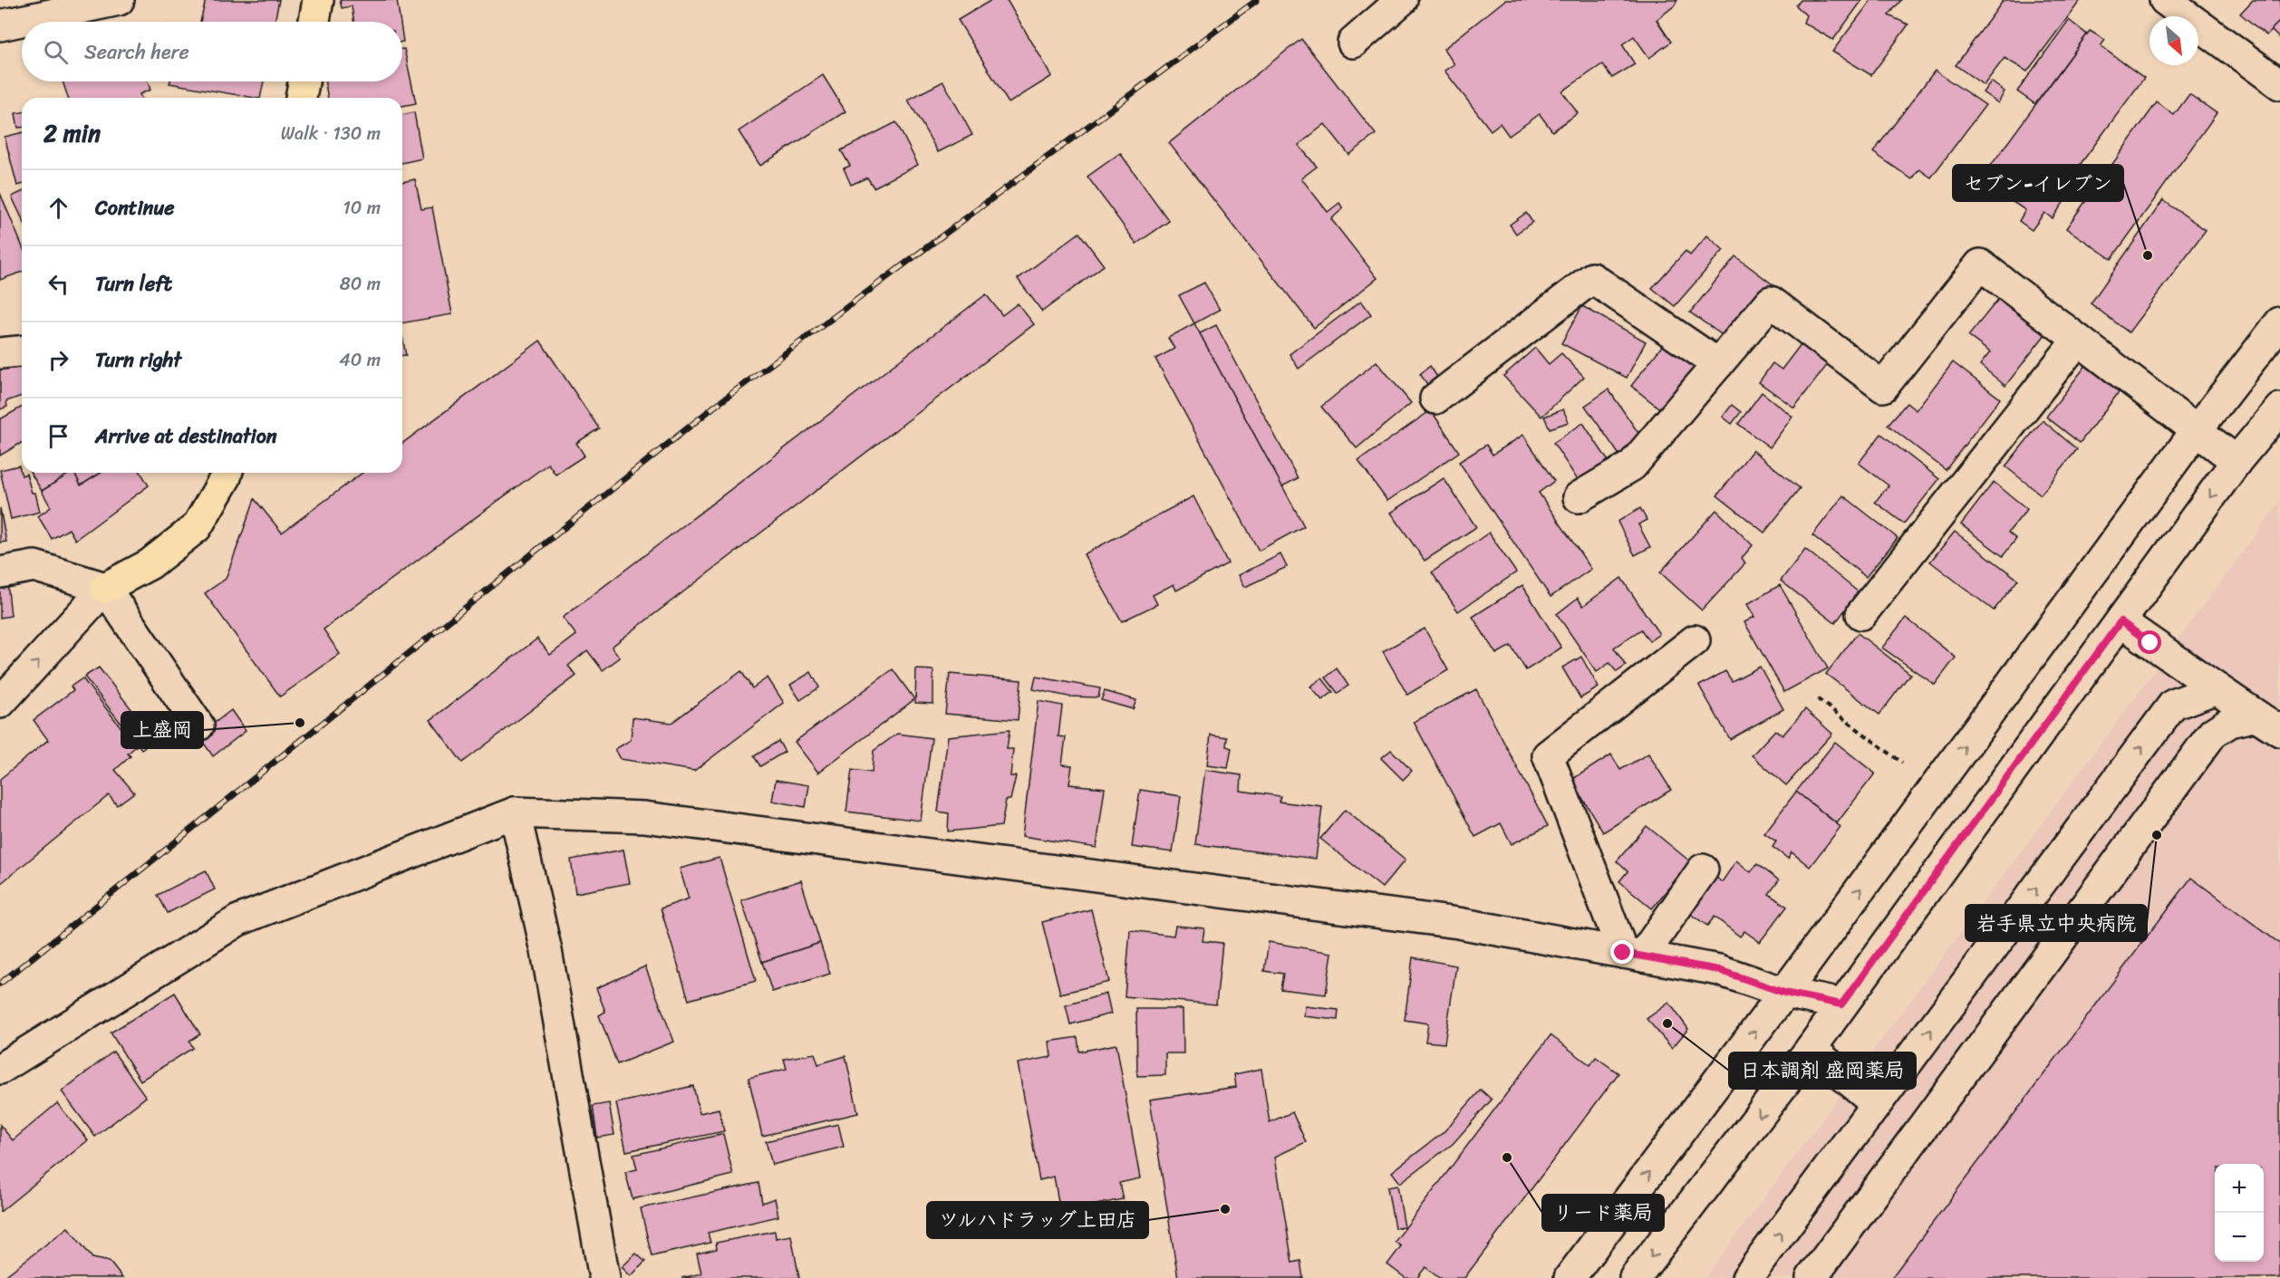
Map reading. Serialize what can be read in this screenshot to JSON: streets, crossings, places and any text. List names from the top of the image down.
{
  "places": [
    "セブン-イレブン",
    "上盛岡",
    "岩手県立中央病院",
    "日本調剤 盛岡薬局",
    "リード薬局",
    "ツルハドラッグ上田店"
  ],
  "north": "bottom right",
  "page": {
    "search": "Search here",
    "heading": ["2 min", "Walk · 130 m"],
    "list": [
      ["Continue", "10 m"],
      ["Turn left", "80 m"],
      ["Turn right", "40 m"],
      "Arrive at destination"
    ],
    "map_buttons": ["+", "−"]
  }
}
